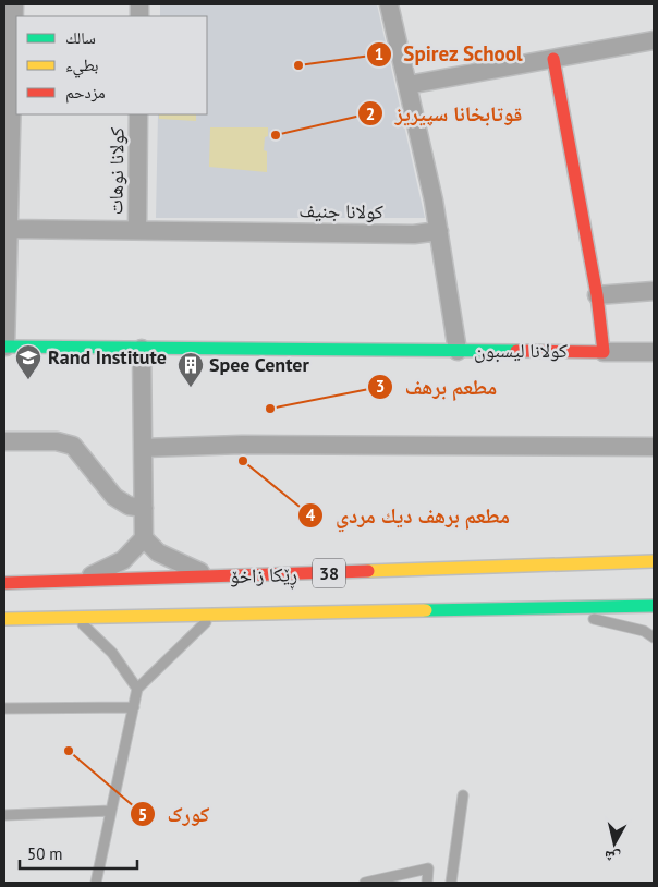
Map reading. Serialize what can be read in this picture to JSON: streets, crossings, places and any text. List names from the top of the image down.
{
  "streets": {
    "main road": ["كولانا ليسبون", "38", "ڕێکا زاخۆ"],
    "street": ["كولانا نوهات", "كولانا جنيف"]
  },
  "crossings": [
    ["كولانا نوهات", "كولانا جنيف"]
  ],
  "places": {
    "other": [
      "Spirez School",
      "قوتابخانا سپيريز",
      "مطعم برهف",
      "مطعم برهف ديك مردي",
      "کورک"
    ],
    "school or university": ["Rand Institute"],
    "building": ["Spee Center"]
  },
  "legend": ["سالك", "بطيء", "مزدحم"],
  "scale_bar": "50 m",
  "north": "bottom"
}
